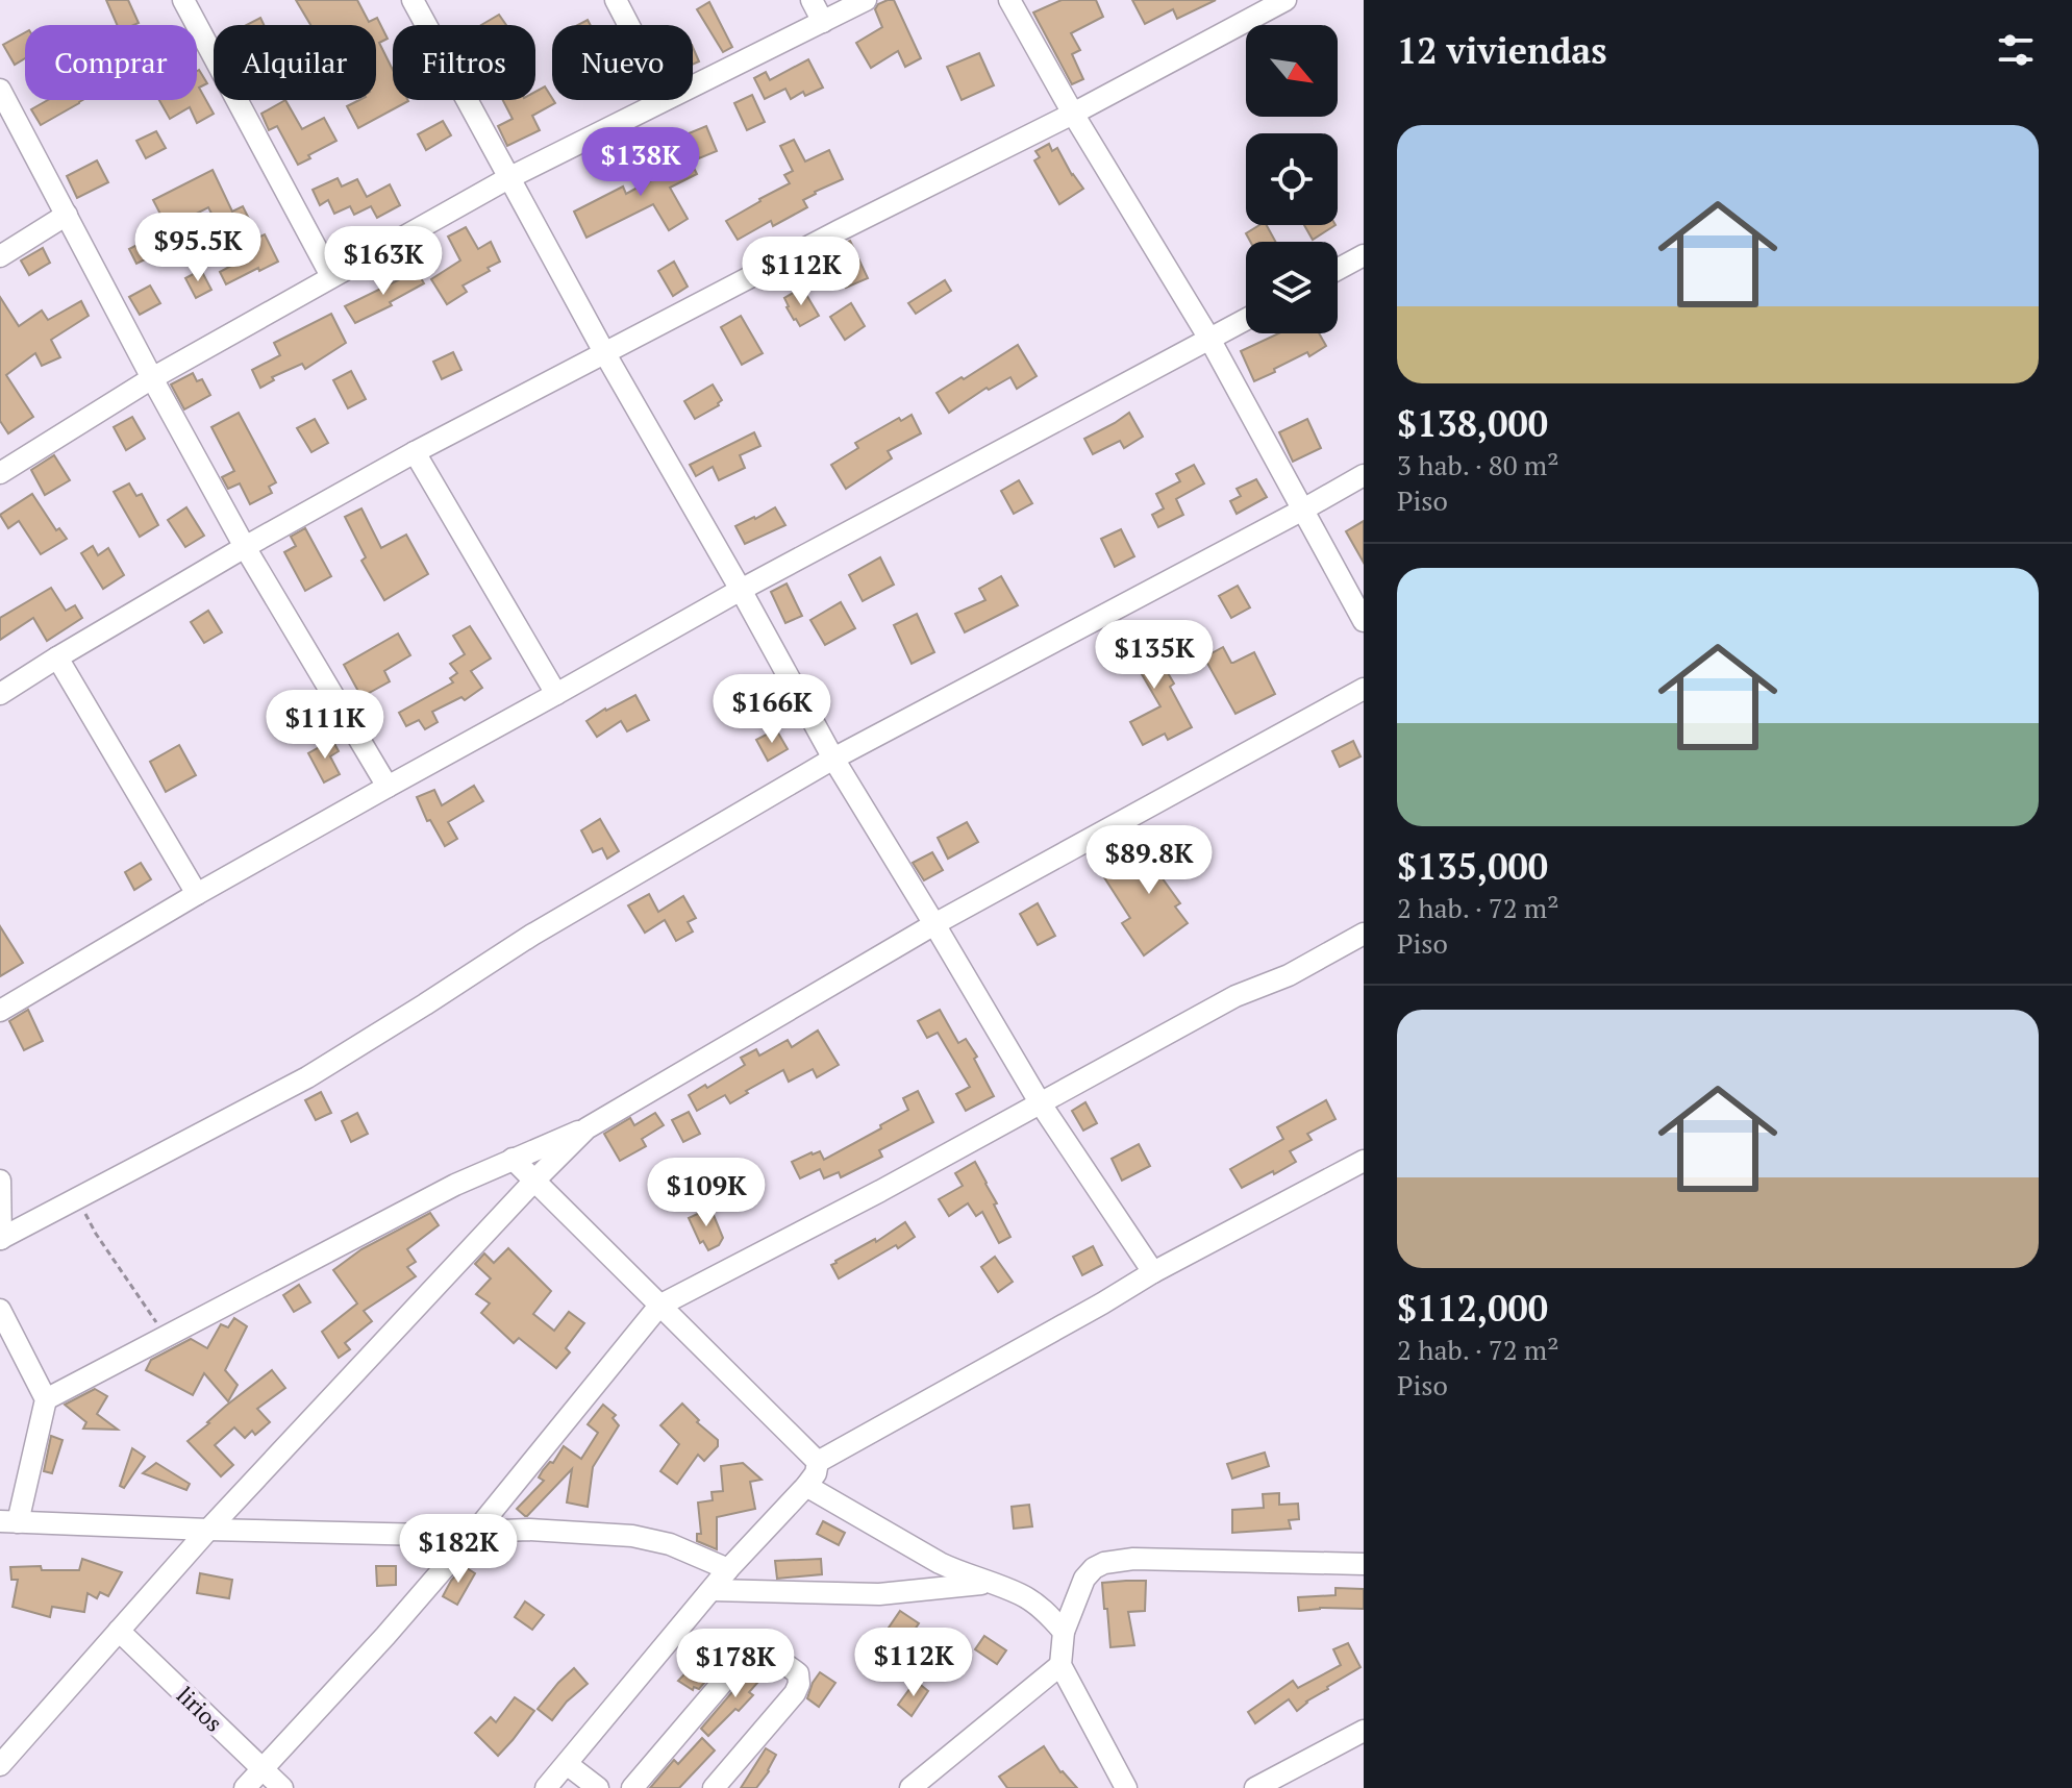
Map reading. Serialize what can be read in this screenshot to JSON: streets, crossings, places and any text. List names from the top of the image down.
{
  "streets": {
    "street": ["lirios"]
  },
  "north": "bottom right",
  "page": {
    "heading": "12 viviendas",
    "chip": [
      "Comprar",
      "Alquilar",
      "Filtros",
      "Nuevo"
    ],
    "list": [
      {
        "name": "$138,000",
        "note": "3 hab. · 80 m² · Piso"
      },
      {
        "name": "$135,000",
        "note": "2 hab. · 72 m² · Piso"
      },
      {
        "name": "$112,000",
        "note": "2 hab. · 72 m² · Piso"
      }
    ],
    "price": [
      "$138K",
      "$95.5K",
      "$163K",
      "$112K",
      "$135K",
      "$166K",
      "$111K",
      "$89.8K",
      "$109K",
      "$182K",
      "$112K",
      "$178K"
    ]
  }
}
